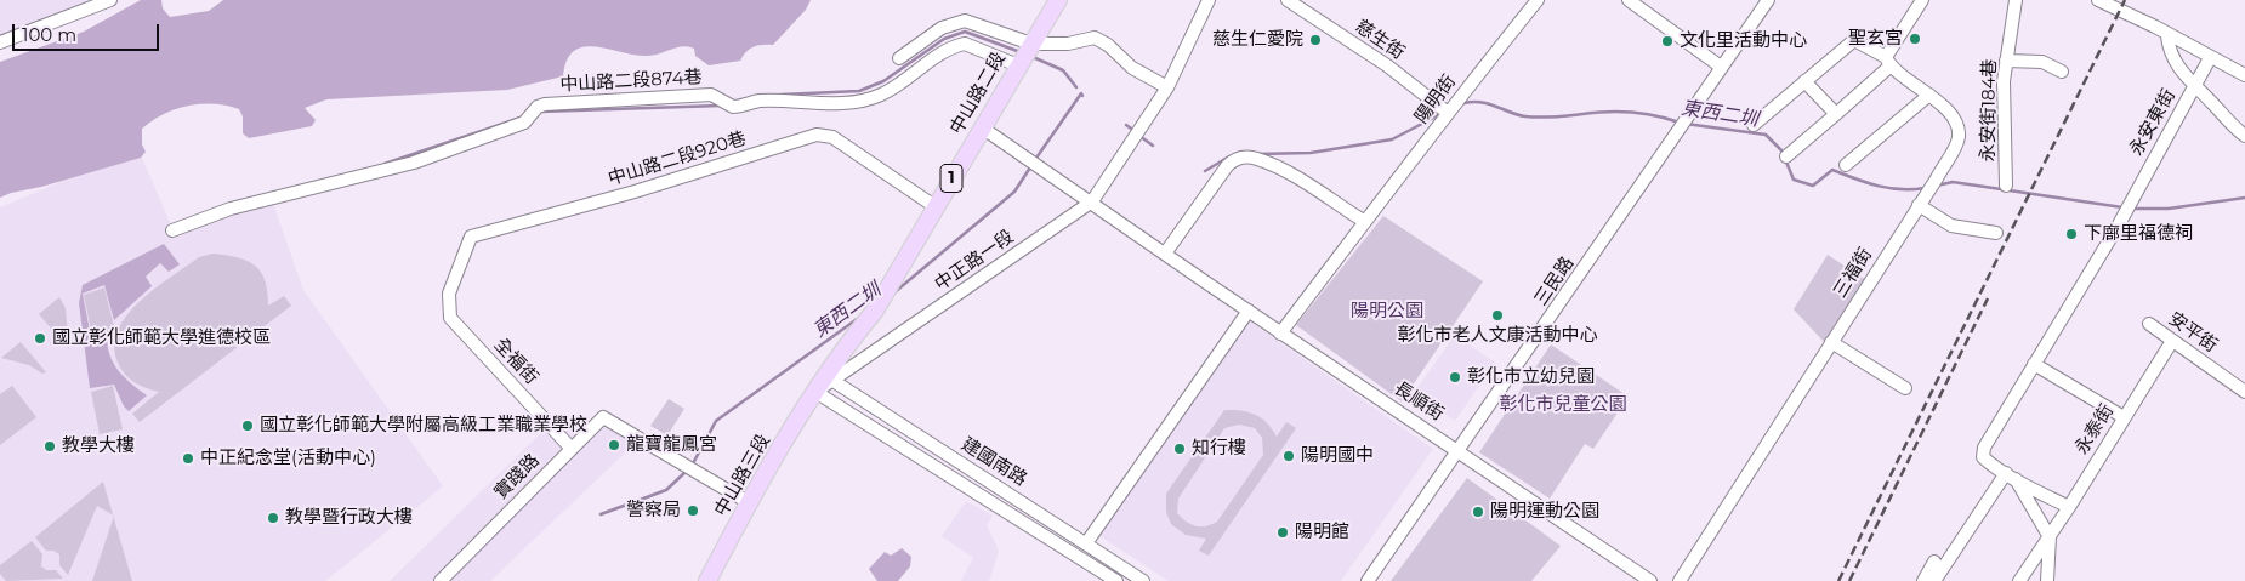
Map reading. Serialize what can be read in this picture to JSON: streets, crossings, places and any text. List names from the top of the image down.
{
  "streets": {
    "main road": ["中山路二段", "1", "中山路三段"],
    "street": [
      "慈生街",
      "中山路二段874巷",
      "陽明街",
      "永安街184巷",
      "永安東街",
      "中山路二段920巷",
      "中正路一段",
      "三福街",
      "三民路",
      "安平街",
      "全福街",
      "長順街",
      "永泰街",
      "建國南路",
      "實踐路"
    ]
  },
  "crossings": [
    ["慈生街", "陽明街"],
    ["中山路二段", "中山路二段920巷"],
    ["中山路二段", "中正路一段"],
    ["中山路二段", "長順街"],
    ["中山路二段", "建國南路"],
    ["中山路二段", "中山路三段"],
    ["陽明街", "長順街"],
    ["中山路二段920巷", "全福街"],
    ["中正路一段", "長順街"],
    ["中正路一段", "建國南路"],
    ["三民路", "長順街"],
    ["安平街", "永泰街"],
    ["全福街", "實踐路"],
    ["建國南路", "中山路三段"],
    ["中山路三段", "實踐路"]
  ],
  "water": ["東西二圳"],
  "parks": ["陽明公園", "彰化市兒童公園"],
  "places": [
    "聖玄宮",
    "慈生仁愛院",
    "文化里活動中心",
    "下廍里福德祠",
    "彰化市老人文康活動中心",
    "國立彰化師範大學進德校區",
    "彰化市立幼兒園",
    "國立彰化師範大學附屬高級工業職業學校",
    "龍寶龍鳳宮",
    "教學大樓",
    "知行樓",
    "陽明國中",
    "中正紀念堂(活動中心)",
    "警察局",
    "陽明運動公園",
    "教學暨行政大樓",
    "陽明館"
  ],
  "scale_bar": "100 m"
}
